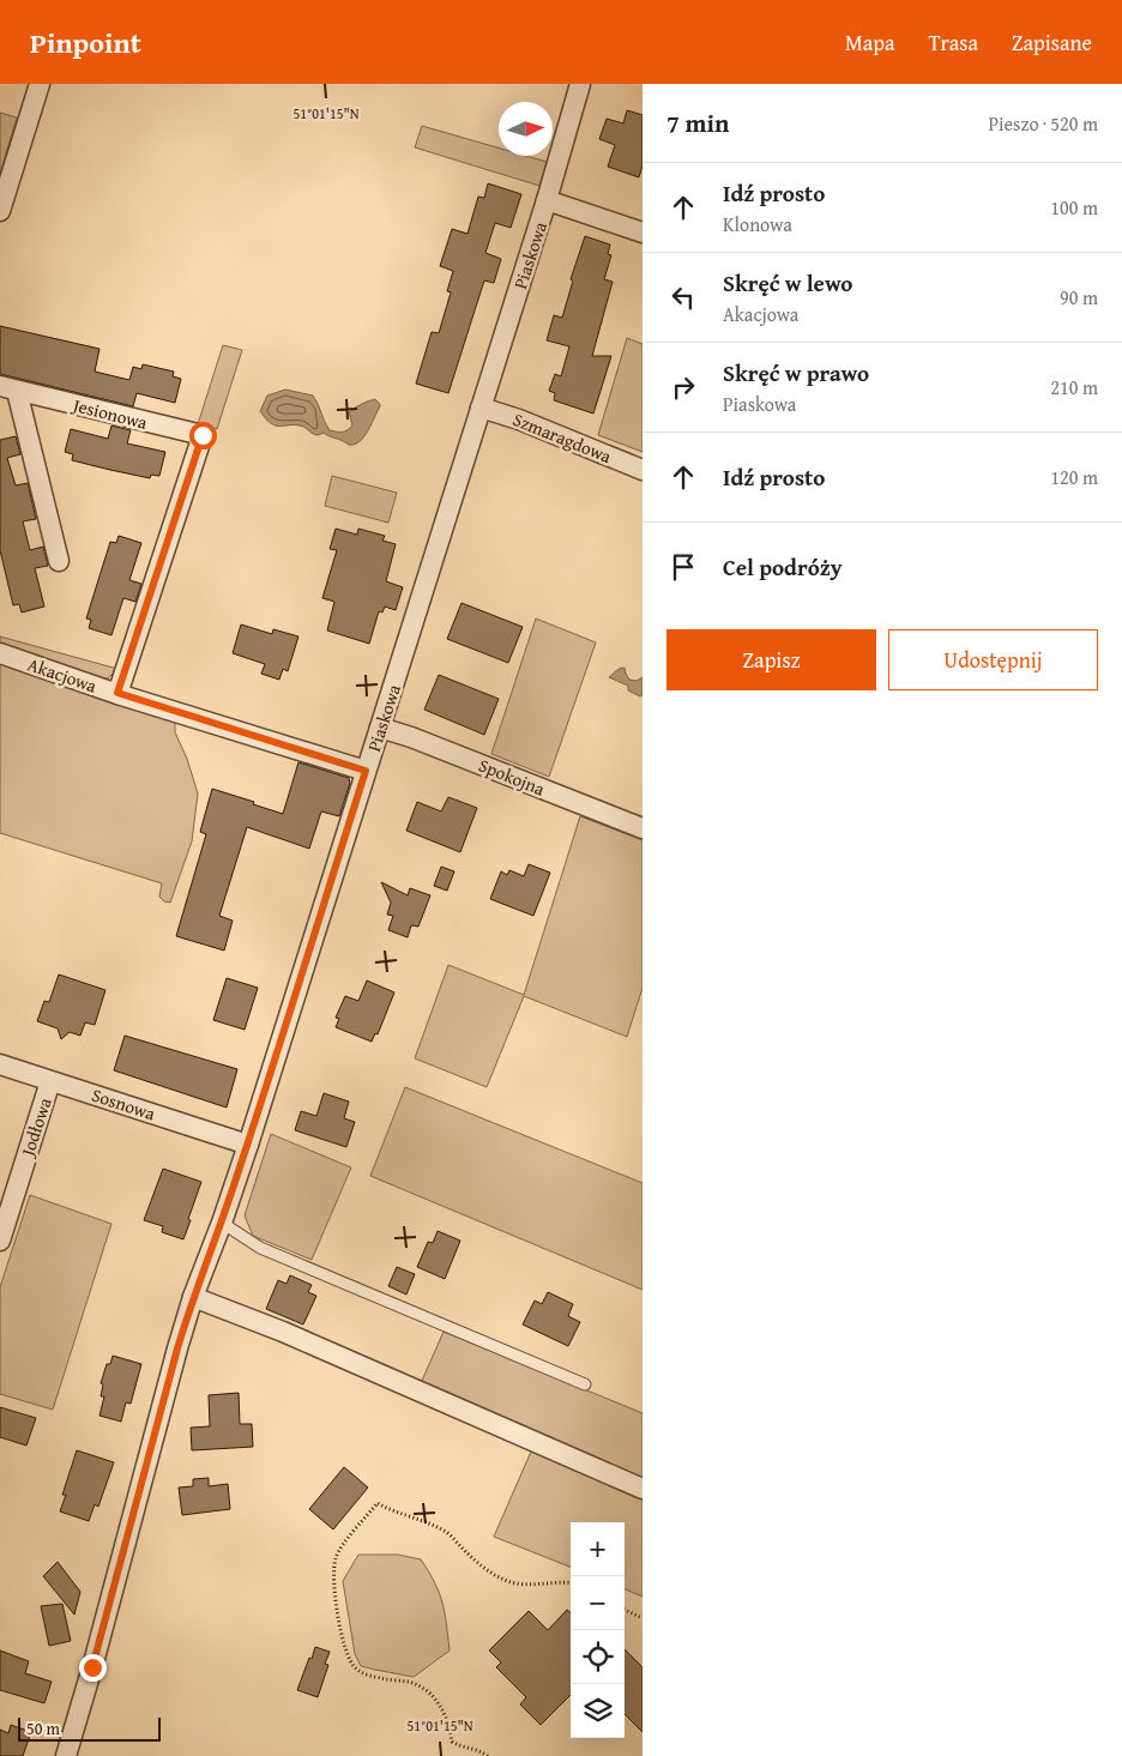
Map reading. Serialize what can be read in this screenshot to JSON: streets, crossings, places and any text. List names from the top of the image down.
{
  "streets": {
    "street": [
      "Piaskowa",
      "Jesionowa",
      "Szmaragdowa",
      "Akacjowa",
      "Spokojna",
      "Sosnowa",
      "Jodłowa"
    ]
  },
  "crossings": [
    ["Piaskowa", "Szmaragdowa"],
    ["Piaskowa", "Akacjowa"],
    ["Piaskowa", "Spokojna"],
    ["Piaskowa", "Sosnowa"],
    ["Jesionowa", "Akacjowa"],
    ["Sosnowa", "Jodłowa"]
  ],
  "scale_bar": "50 m",
  "north": "right",
  "page": {
    "header": "Pinpoint",
    "nav": ["Mapa", "Trasa", "Zapisane"],
    "heading": ["7 min", "Pieszo · 520 m"],
    "list": [
      ["Idź prosto", "Klonowa", "100 m"],
      ["Skręć w lewo", "Akacjowa", "90 m"],
      ["Skręć w prawo", "Piaskowa", "210 m"],
      ["Idź prosto", "120 m"],
      "Cel podróży"
    ],
    "buttons": ["Zapisz", "Udostępnij"],
    "map_buttons": ["+", "−"],
    "scale": "50 m"
  },
  "coordinates": ["51°01'15\"N"]
}
